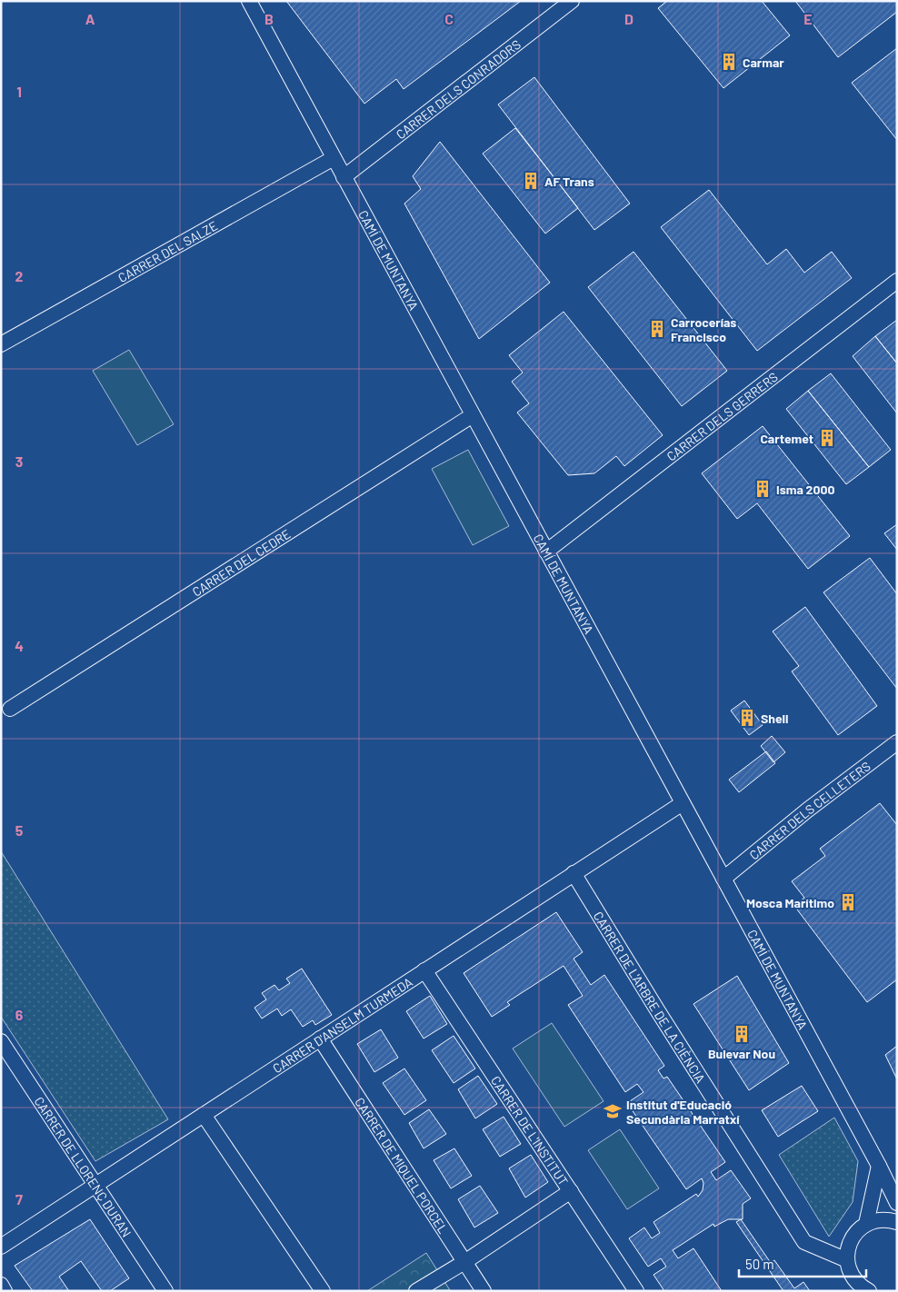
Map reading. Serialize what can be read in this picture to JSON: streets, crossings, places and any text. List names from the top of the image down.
{
  "streets": {
    "street": [
      "CARRER DELS CONRADORS",
      "CARRER DEL SALZE",
      "CAMÍ DE MUNTANYA",
      "CARRER DELS GERRERS",
      "CARRER DEL CEDRE",
      "CARRER DELS CELLETERS",
      "CARRER DE L'ARBRE DE LA CIÈNCIA",
      "CARRER D'ANSELM TURMEDA",
      "CARRER DE L'INSTITUT",
      "CARRER DE MIQUEL PORCEL",
      "CARRER DE LLORENÇ DURAN"
    ]
  },
  "crossings": [
    ["CARRER DELS CONRADORS", "CAMÍ DE MUNTANYA"],
    ["CARRER DEL SALZE", "CAMÍ DE MUNTANYA"],
    ["CAMÍ DE MUNTANYA", "CARRER DELS GERRERS"],
    ["CAMÍ DE MUNTANYA", "CARRER DEL CEDRE"],
    ["CAMÍ DE MUNTANYA", "CARRER DELS CELLETERS"],
    ["CAMÍ DE MUNTANYA", "CARRER D'ANSELM TURMEDA"],
    ["CARRER DE L'ARBRE DE LA CIÈNCIA", "CARRER D'ANSELM TURMEDA"],
    ["CARRER D'ANSELM TURMEDA", "CARRER DE L'INSTITUT"],
    ["CARRER D'ANSELM TURMEDA", "CARRER DE MIQUEL PORCEL"],
    ["CARRER D'ANSELM TURMEDA", "CARRER DE LLORENÇ DURAN"]
  ],
  "places": {
    "building": [
      "Carmar",
      "AF Trans",
      "Carrocerías Francisco",
      "Cartemet",
      "Isma 2000",
      "Shell",
      "Mosca Marítimo",
      "Bulevar Nou"
    ],
    "school or university": ["Institut d'Educació Secundària Marratxí"]
  },
  "scale_bar": "50 m",
  "grid": {
    "columns": [
      "A",
      "B",
      "C",
      "D",
      "E"
    ],
    "rows": [
      "1",
      "2",
      "3",
      "4",
      "5",
      "6",
      "7"
    ]
  }
}
